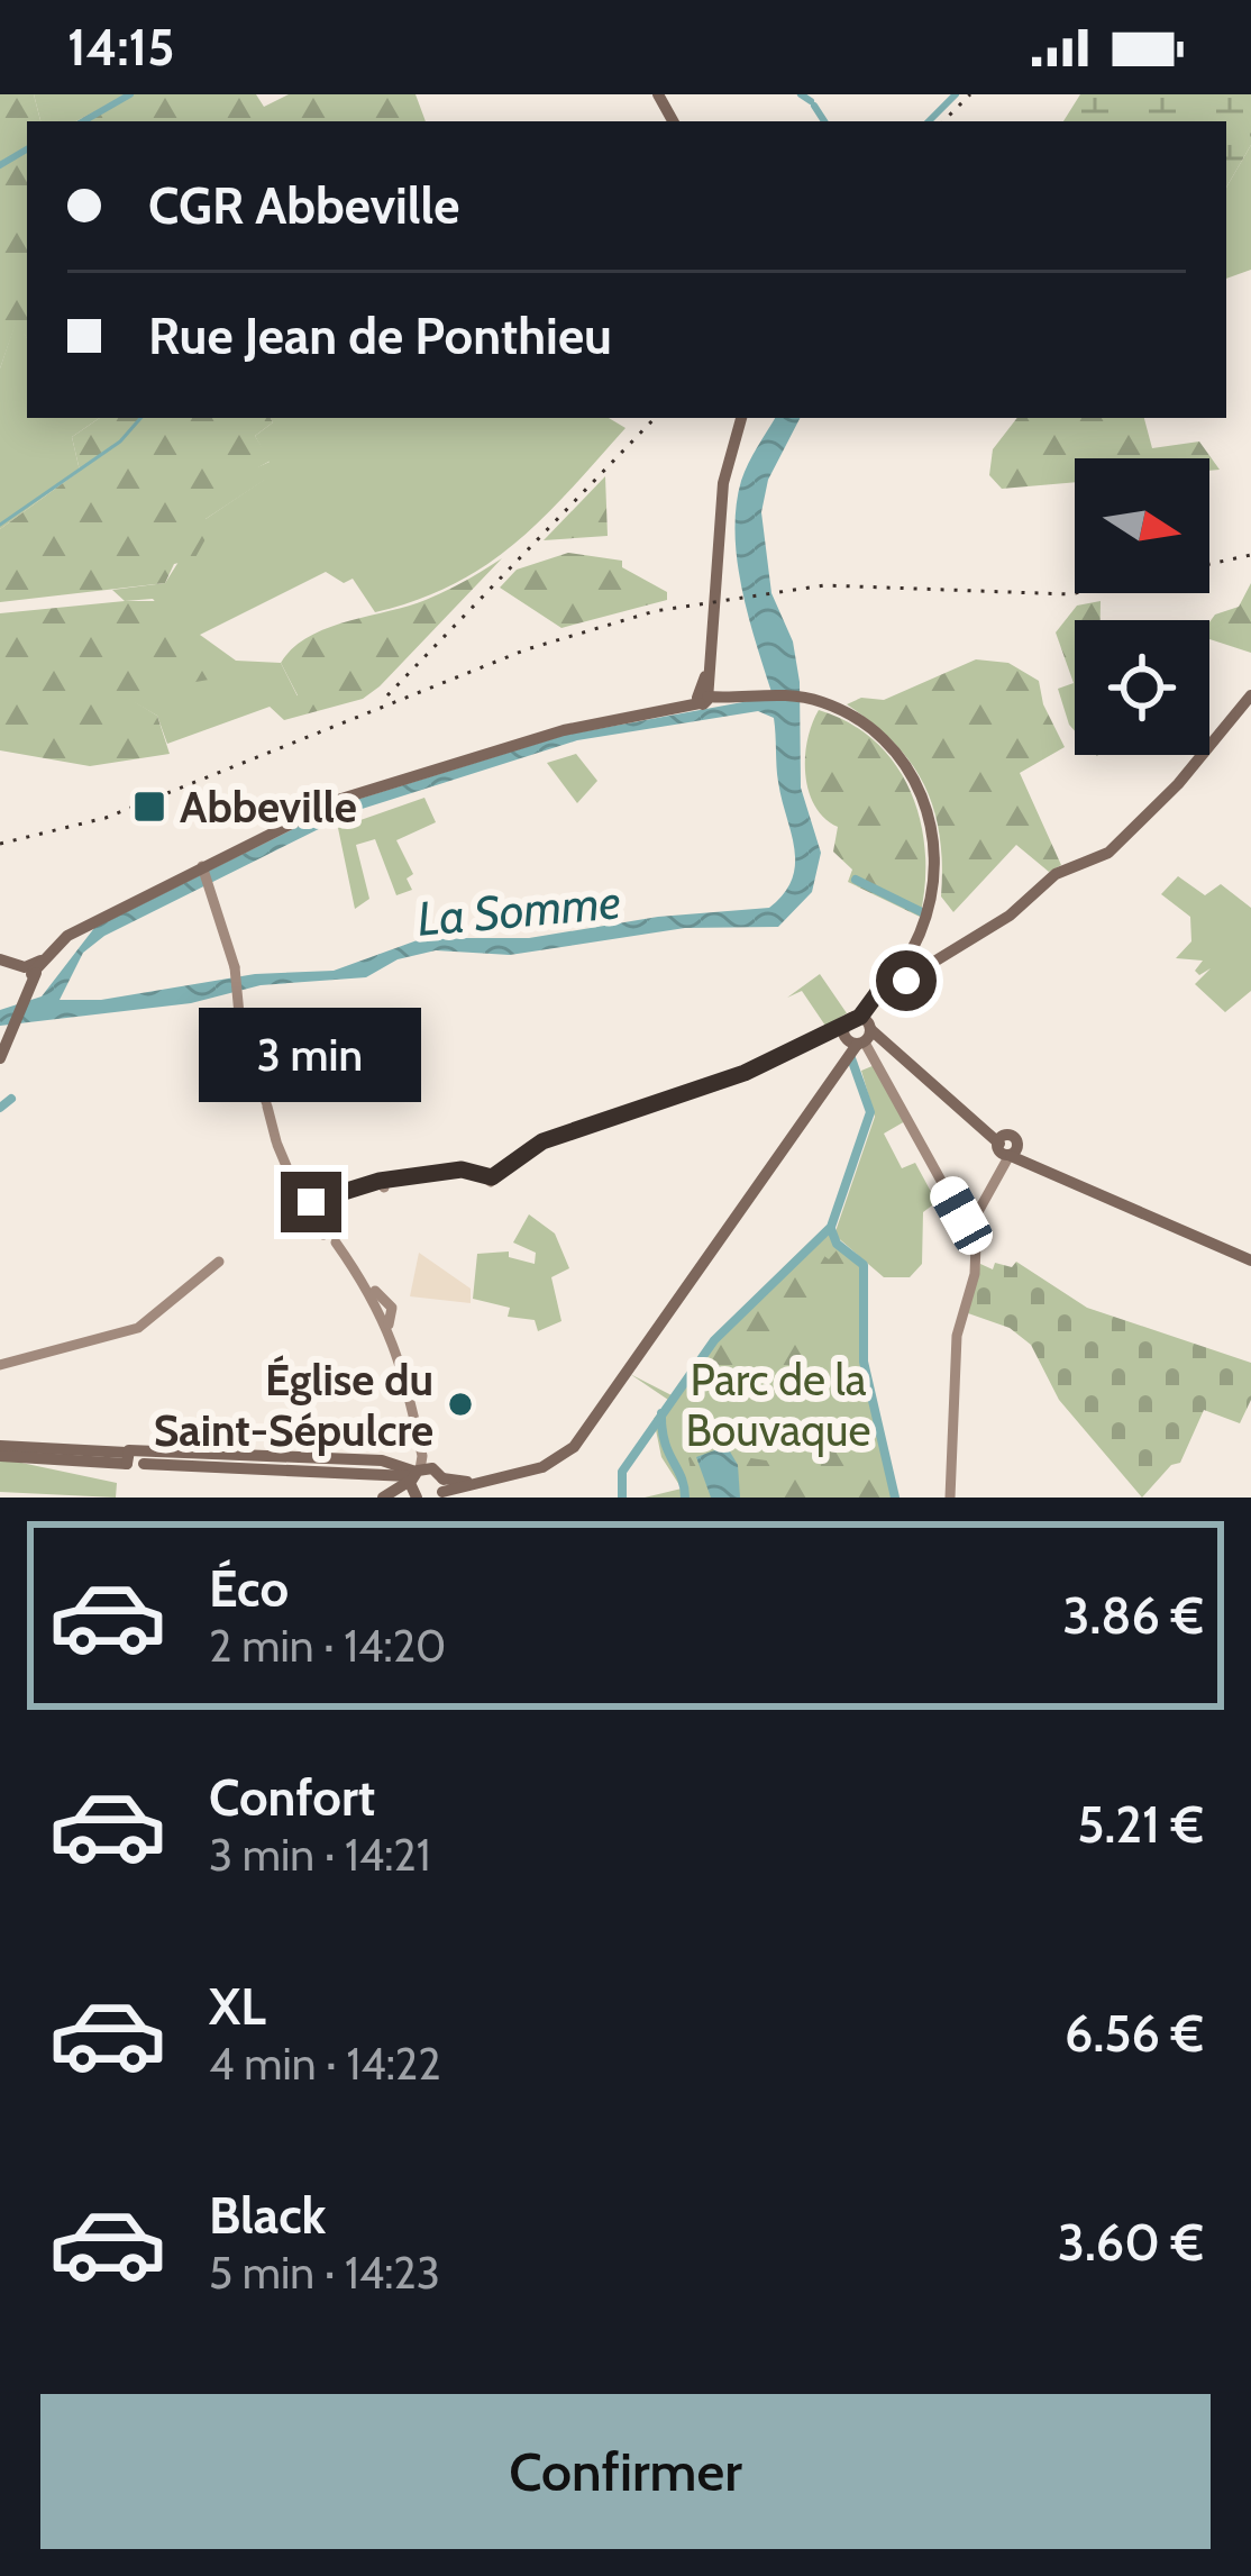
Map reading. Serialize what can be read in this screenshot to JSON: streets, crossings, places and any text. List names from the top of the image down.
{
  "water": ["La Somme"],
  "parks": ["Parc de la Bouvaque"],
  "places": {
    "transit": ["Abbeville"],
    "other": ["Église du Saint-Sépulcre"]
  },
  "north": "right",
  "page": {
    "status": "14:15",
    "banner": ["CGR Abbeville", "Rue Jean de Ponthieu"],
    "bubble": "3 min",
    "list": [
      {
        "name": "Éco",
        "note": "2 min · 14:20",
        "value": "3.86 €"
      },
      {
        "name": "Confort",
        "note": "3 min · 14:21",
        "value": "5.21 €"
      },
      {
        "name": "XL",
        "note": "4 min · 14:22",
        "value": "6.56 €"
      },
      {
        "name": "Black",
        "note": "5 min · 14:23",
        "value": "3.60 €"
      }
    ],
    "buttons": "Confirmer"
  }
}
